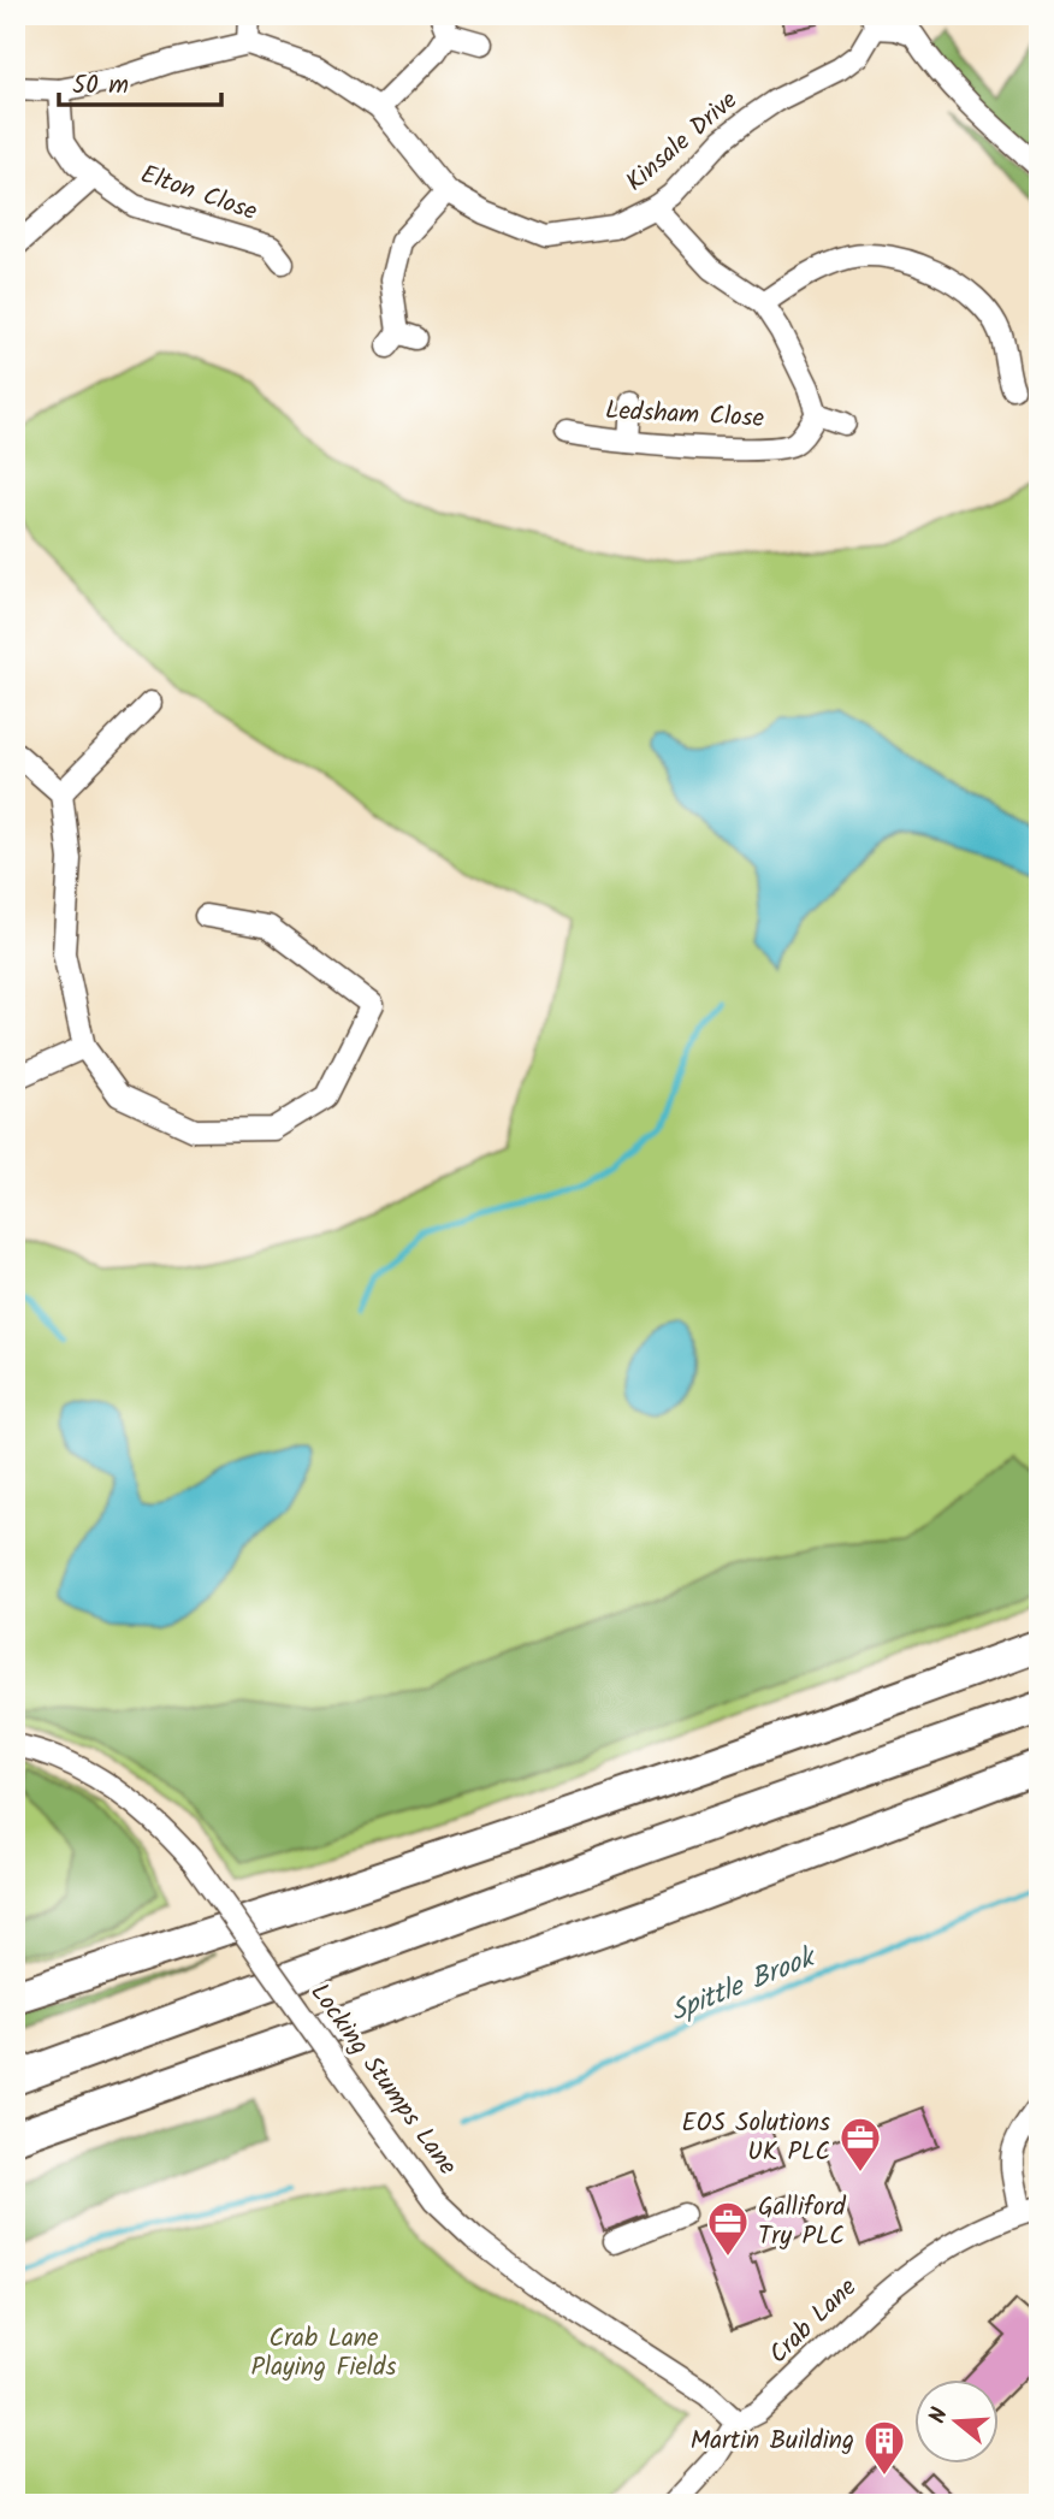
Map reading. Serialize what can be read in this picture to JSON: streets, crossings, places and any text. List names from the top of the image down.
{
  "streets": {
    "street": [
      "Kinsale Drive",
      "Elton Close",
      "Ledsham Close",
      "Locking Stumps Lane",
      "Crab Lane"
    ]
  },
  "crossings": [
    ["Locking Stumps Lane", "Crab Lane"]
  ],
  "water": ["Spittle Brook"],
  "parks": ["Crab Lane Playing Fields"],
  "places": {
    "office": ["EOS Solutions UK PLC", "Galliford Try PLC"],
    "building": ["Martin Building"]
  },
  "scale_bar": "50 m",
  "north": "left"
}
